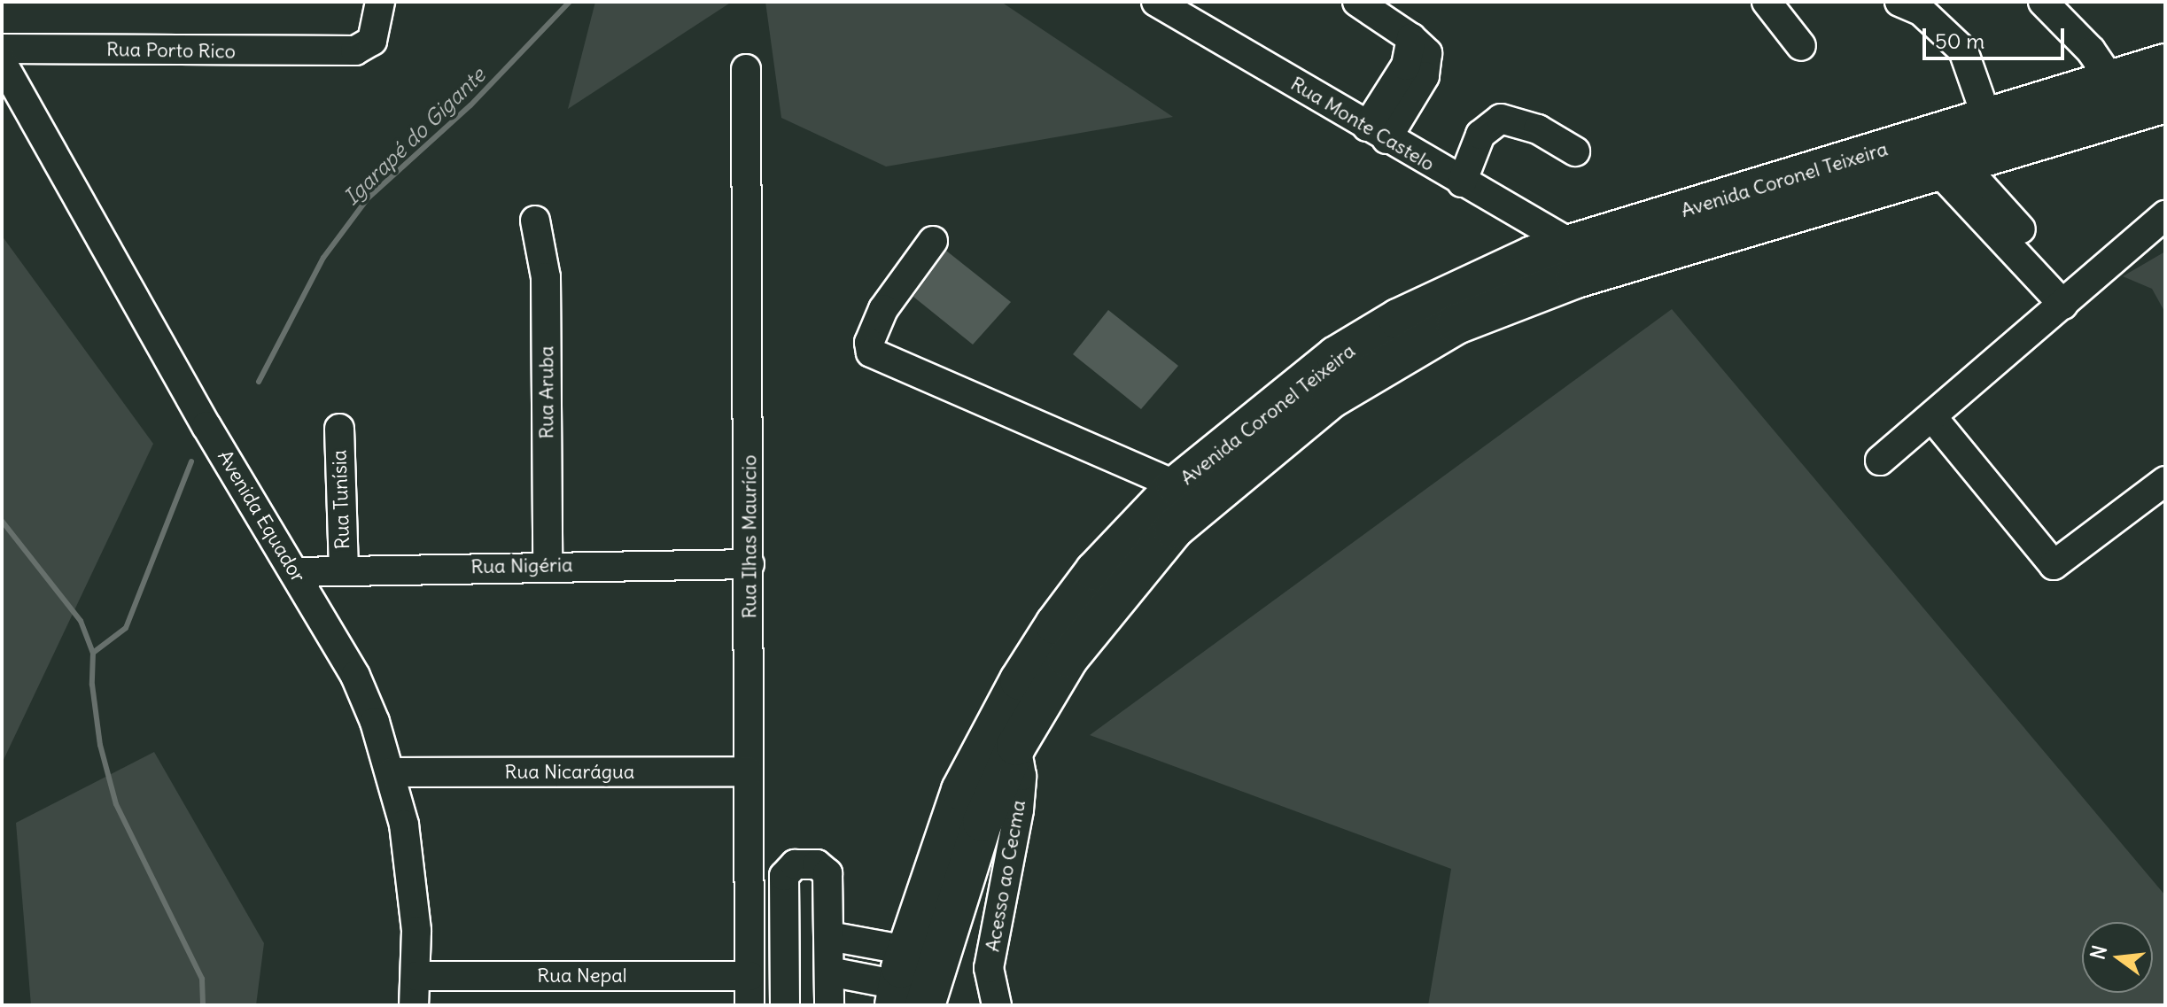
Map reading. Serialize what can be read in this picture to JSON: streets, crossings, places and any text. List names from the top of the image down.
{
  "streets": {
    "highway": ["Avenida Coronel Teixeira"],
    "street": [
      "Rua Porto Rico",
      "Rua Monte Castelo",
      "Rua Aruba",
      "Rua Tunísia",
      "Avenida Equador",
      "Rua Ilhas Maurício",
      "Rua Nigéria",
      "Rua Nicarágua",
      "Acesso ao Cecma",
      "Rua Nepal"
    ]
  },
  "crossings": [
    ["Rua Monte Castelo", "Avenida Coronel Teixeira"],
    ["Avenida Coronel Teixeira", "Acesso ao Cecma"],
    ["Rua Aruba", "Rua Nigéria"],
    ["Rua Tunísia", "Rua Nigéria"],
    ["Avenida Equador", "Rua Nigéria"],
    ["Avenida Equador", "Rua Nicarágua"],
    ["Avenida Equador", "Rua Nepal"],
    ["Rua Ilhas Maurício", "Rua Nigéria"],
    ["Rua Ilhas Maurício", "Rua Nicarágua"],
    ["Rua Ilhas Maurício", "Rua Nepal"]
  ],
  "water": ["Igarapé do Gigante"],
  "scale_bar": "50 m",
  "north": "left"
}
